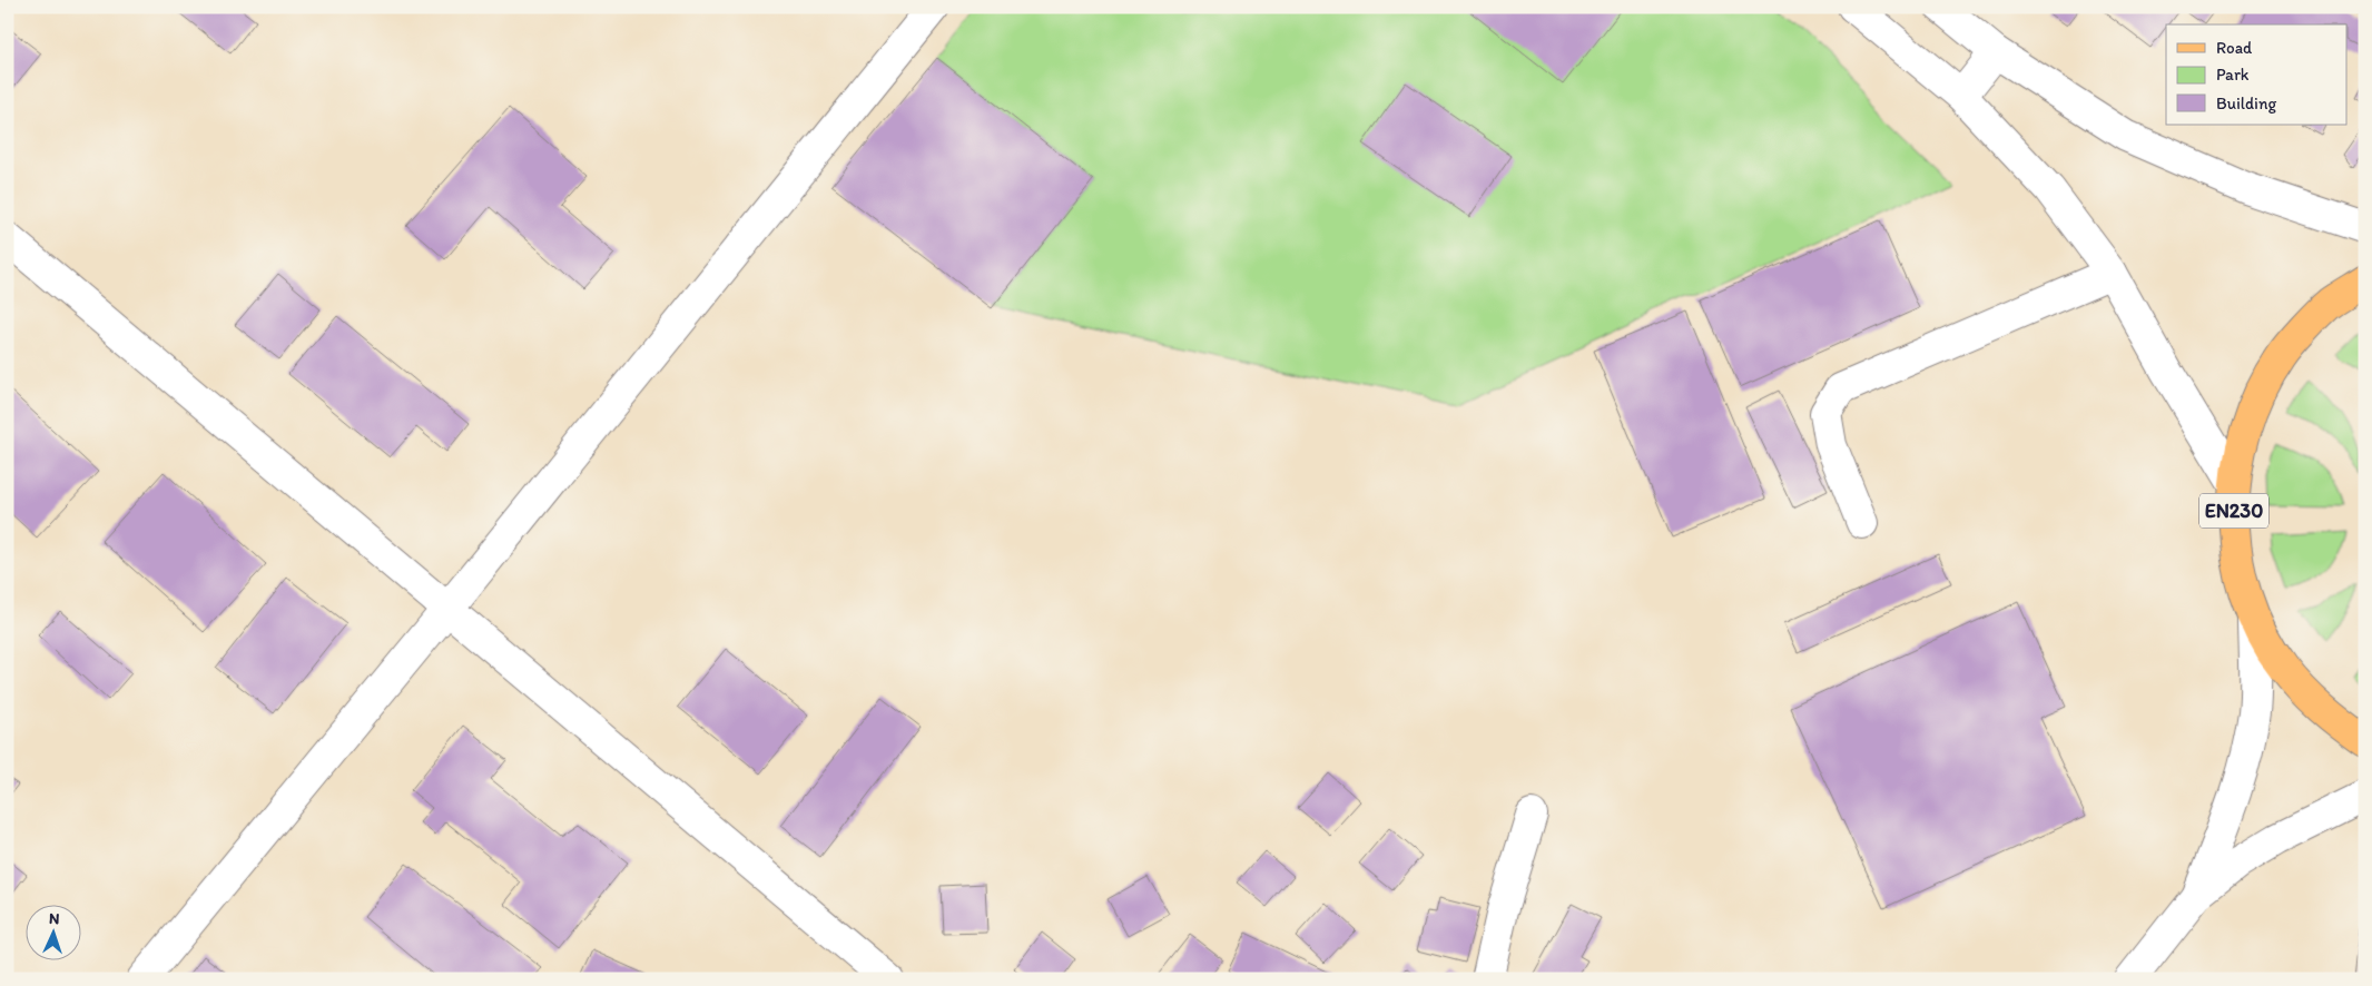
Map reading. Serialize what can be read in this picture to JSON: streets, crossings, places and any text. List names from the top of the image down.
{
  "streets": {
    "main road": ["EN230"]
  },
  "legend": ["Road", "Park", "Building"],
  "north": "top"
}
